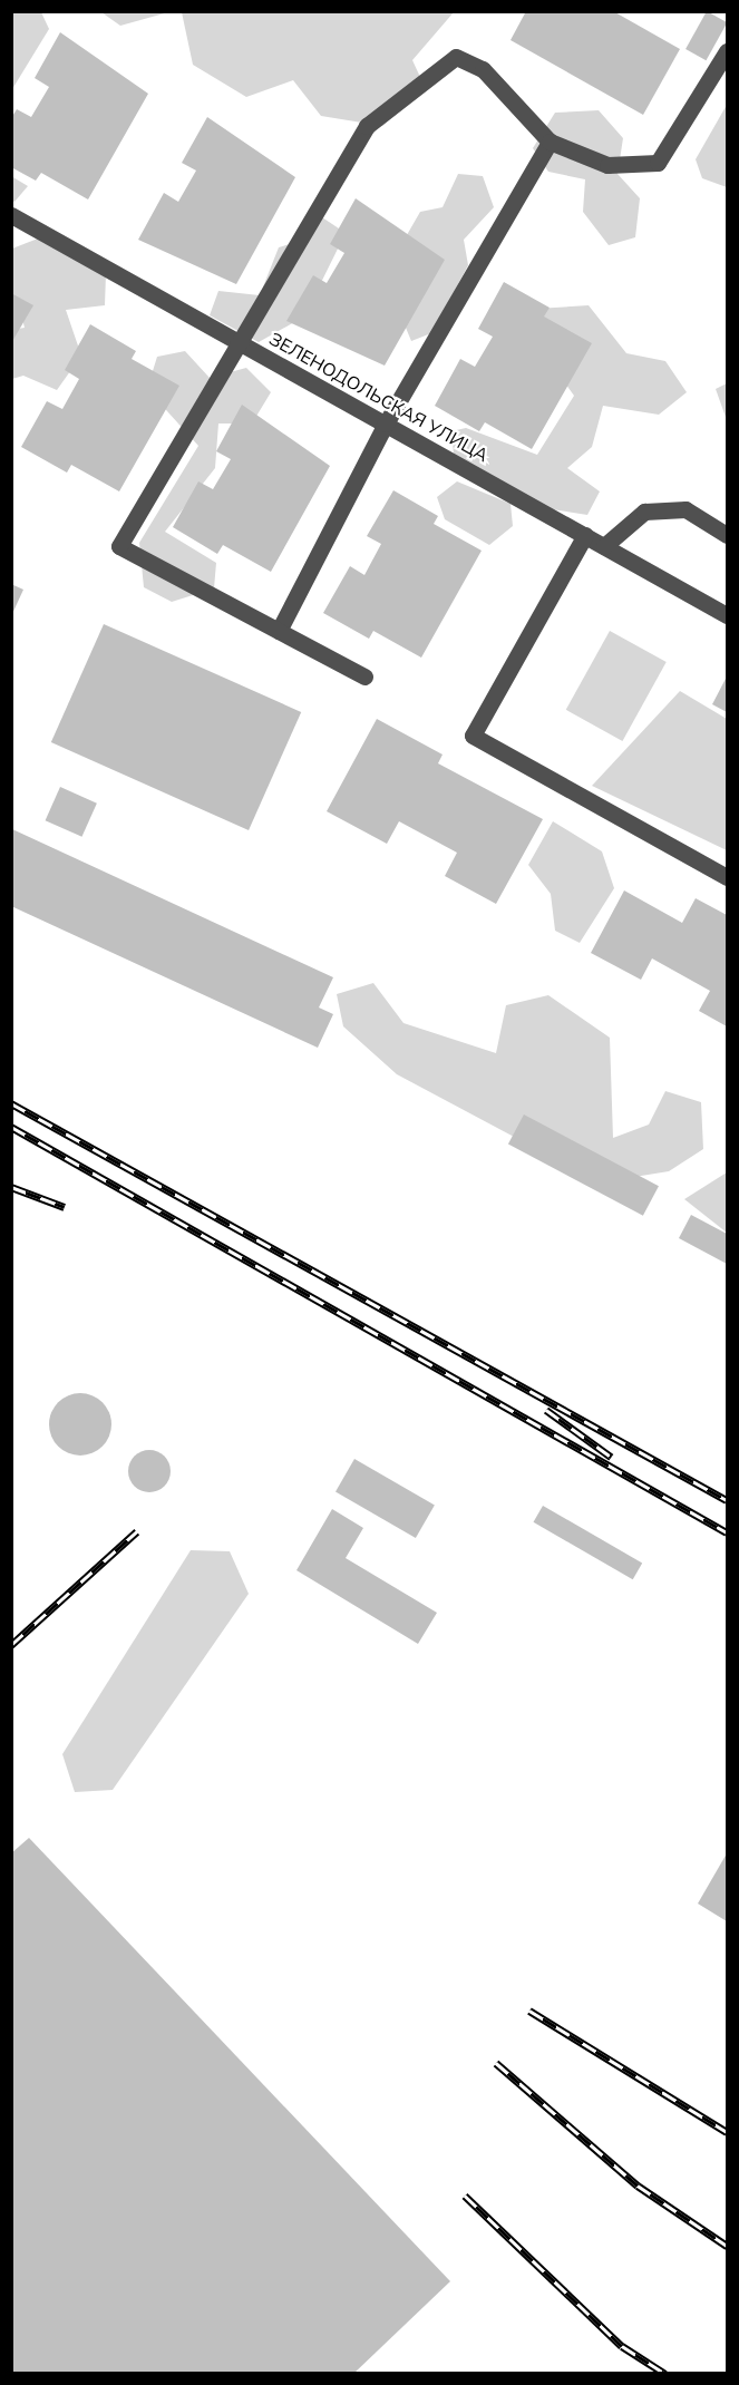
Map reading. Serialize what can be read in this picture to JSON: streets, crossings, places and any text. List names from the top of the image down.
{
  "streets": {
    "street": ["ЗЕЛЕНОДОЛЬСКАЯ УЛИЦА"]
  }
}
